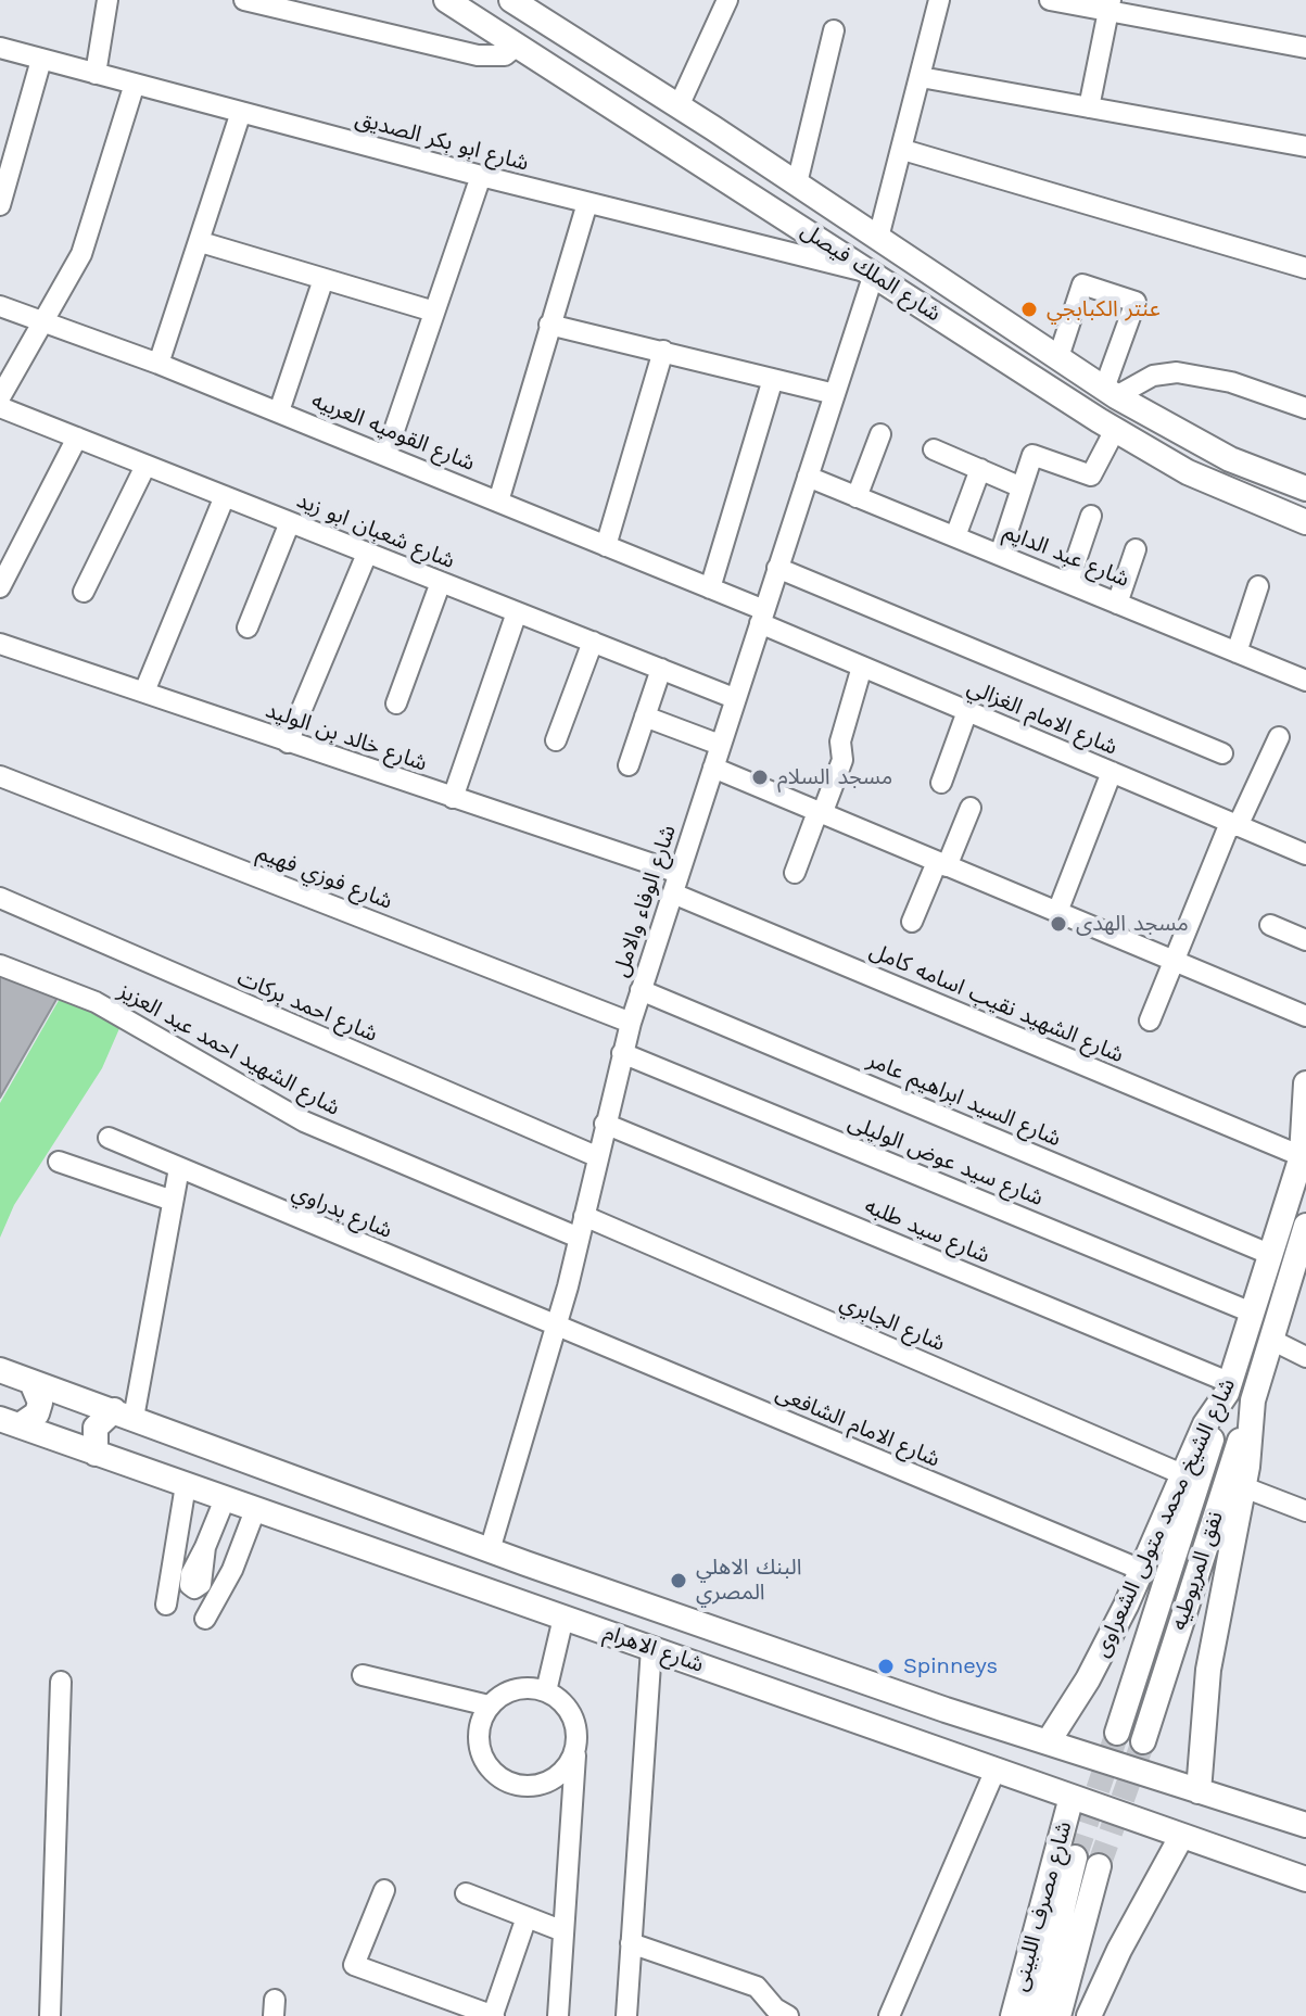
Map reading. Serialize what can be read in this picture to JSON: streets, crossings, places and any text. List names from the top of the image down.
{
  "streets": {
    "main road": [
      "شارع الملك فيصل",
      "شارع الشيخ محمد متولى الشعراوى",
      "نفق المريوطيه",
      "شارع الاهرام",
      "شارع مصرف اللبينى"
    ],
    "street": [
      "شارع ابو بكر الصديق",
      "شارع القوميه العربيه",
      "شارع شعبان ابو زيد",
      "شارع عبد الدايم",
      "شارع الامام الغزالي",
      "شارع خالد بن الوليد",
      "شارع فوزي فهيم",
      "شارع الوفاء والامل",
      "شارع الشهيد نقيب اسامه كامل",
      "شارع احمد بركات",
      "شارع الشهيد احمد عبد العزيز",
      "شارع السيد ابراهيم عامر",
      "شارع سيد عوض الوليلى",
      "شارع بدراوي",
      "شارع سيد طلبه",
      "شارع الجابري",
      "شارع الامام الشافعى"
    ]
  },
  "crossings": [
    ["شارع ابو بكر الصديق", "شارع الملك فيصل"],
    ["شارع ابو بكر الصديق", "شارع الوفاء والامل"],
    ["شارع الملك فيصل", "شارع الوفاء والامل"],
    ["شارع القوميه العربيه", "شارع الامام الغزالي"],
    ["شارع القوميه العربيه", "شارع الوفاء والامل"],
    ["شارع شعبان ابو زيد", "شارع الوفاء والامل"],
    ["شارع عبد الدايم", "شارع الوفاء والامل"],
    ["شارع الامام الغزالي", "شارع الوفاء والامل"],
    ["شارع خالد بن الوليد", "شارع الوفاء والامل"],
    ["شارع فوزي فهيم", "شارع الوفاء والامل"],
    ["شارع الوفاء والامل", "شارع الشهيد نقيب اسامه كامل"],
    ["شارع الوفاء والامل", "شارع احمد بركات"],
    ["شارع الوفاء والامل", "شارع الشهيد احمد عبد العزيز"],
    ["شارع الوفاء والامل", "شارع السيد ابراهيم عامر"],
    ["شارع الوفاء والامل", "شارع سيد عوض الوليلى"],
    ["شارع الوفاء والامل", "شارع بدراوي"],
    ["شارع الوفاء والامل", "شارع سيد طلبه"],
    ["شارع الوفاء والامل", "شارع الجابري"],
    ["شارع الوفاء والامل", "شارع الامام الشافعى"],
    ["شارع الوفاء والامل", "شارع الاهرام"],
    ["شارع الشهيد نقيب اسامه كامل", "شارع الشيخ محمد متولى الشعراوى"],
    ["شارع السيد ابراهيم عامر", "شارع الشيخ محمد متولى الشعراوى"],
    ["شارع سيد عوض الوليلى", "شارع الشيخ محمد متولى الشعراوى"],
    ["شارع بدراوي", "شارع الامام الشافعى"],
    ["شارع سيد طلبه", "شارع الشيخ محمد متولى الشعراوى"],
    ["شارع سيد طلبه", "نفق المريوطيه"],
    ["شارع الجابري", "شارع الشيخ محمد متولى الشعراوى"],
    ["شارع الامام الشافعى", "شارع الشيخ محمد متولى الشعراوى"],
    ["شارع الشيخ محمد متولى الشعراوى", "نفق المريوطيه"],
    ["شارع الشيخ محمد متولى الشعراوى", "شارع الاهرام"],
    ["شارع الاهرام", "شارع مصرف اللبينى"]
  ],
  "places": [
    "عنتر الكبابجي",
    "مسجد السلام",
    "مسجد الهدى",
    "البنك الاهلي المصري",
    "Spinneys"
  ]
}
